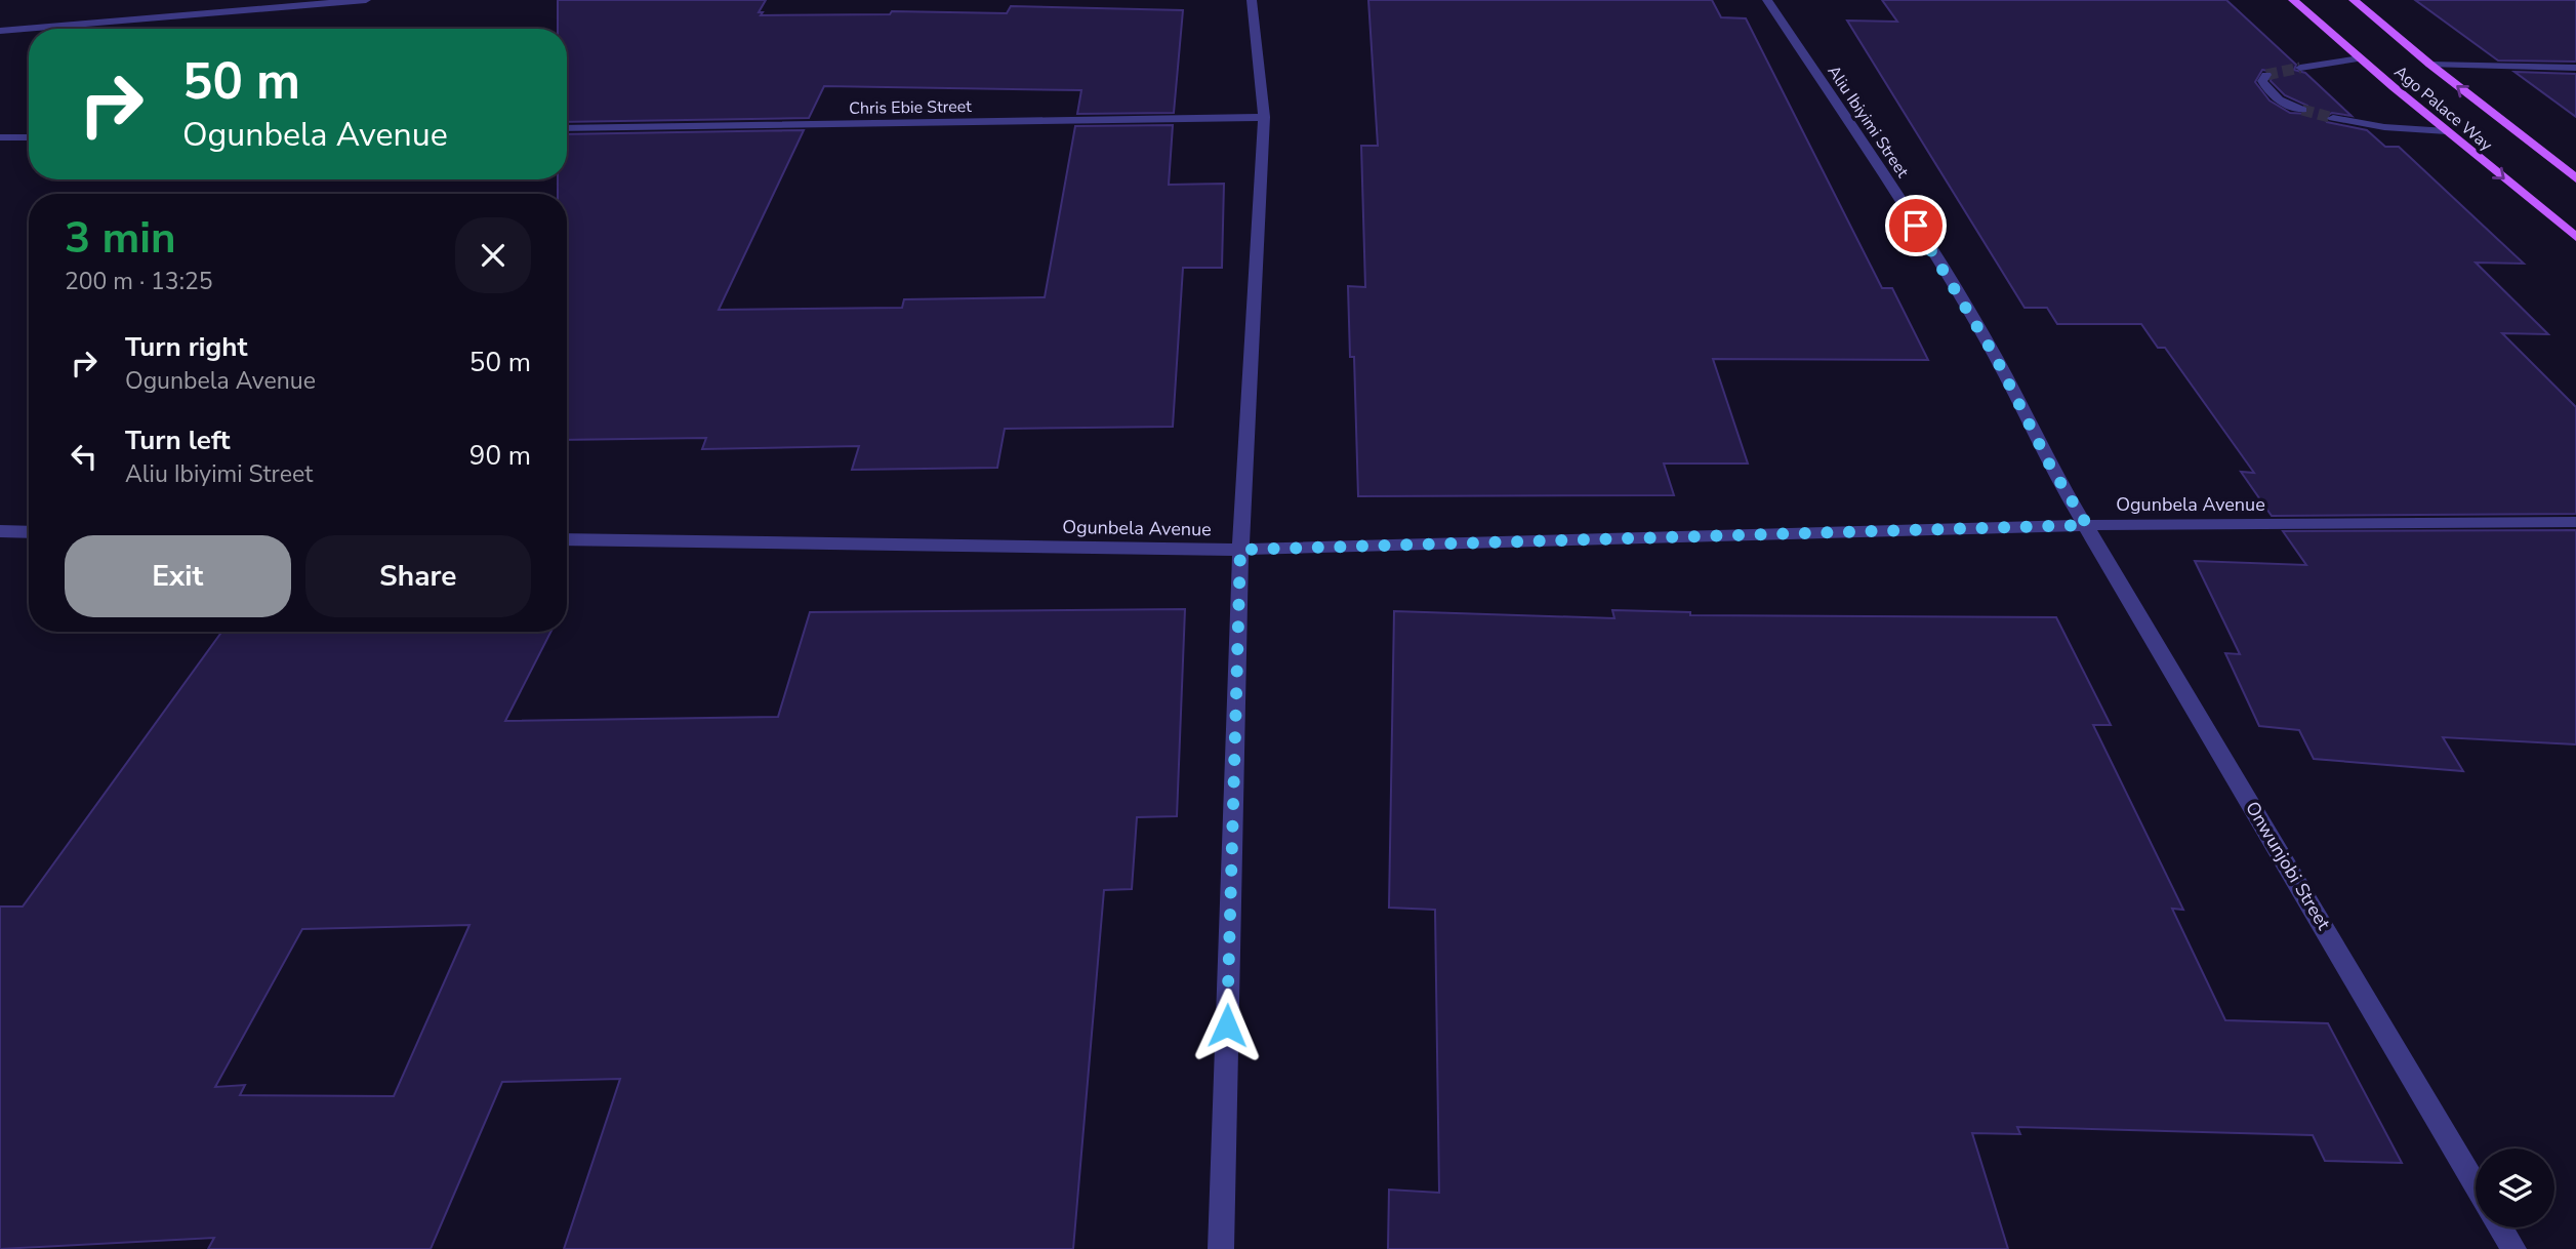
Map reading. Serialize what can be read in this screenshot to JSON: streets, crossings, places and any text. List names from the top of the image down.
{
  "streets": {
    "main road": ["Ago Palace Way"],
    "street": [
      "Chris Ebie Street",
      "Aliu Ibiyimi Street",
      "Ogunbela Avenue",
      "Onwunjobi Street"
    ]
  },
  "crossings": [
    ["Aliu Ibiyimi Street", "Ogunbela Avenue"],
    ["Aliu Ibiyimi Street", "Onwunjobi Street"],
    ["Ogunbela Avenue", "Onwunjobi Street"]
  ],
  "page": {
    "turn": ["50 m", "Ogunbela Avenue"],
    "heading": ["3 min", "200 m · 13:25"],
    "list": [
      {
        "name": "Turn right",
        "note": "Ogunbela Avenue",
        "value": "50 m"
      },
      {
        "name": "Turn left",
        "note": "Aliu Ibiyimi Street",
        "value": "90 m"
      }
    ],
    "buttons": ["Exit", "Share"]
  }
}
